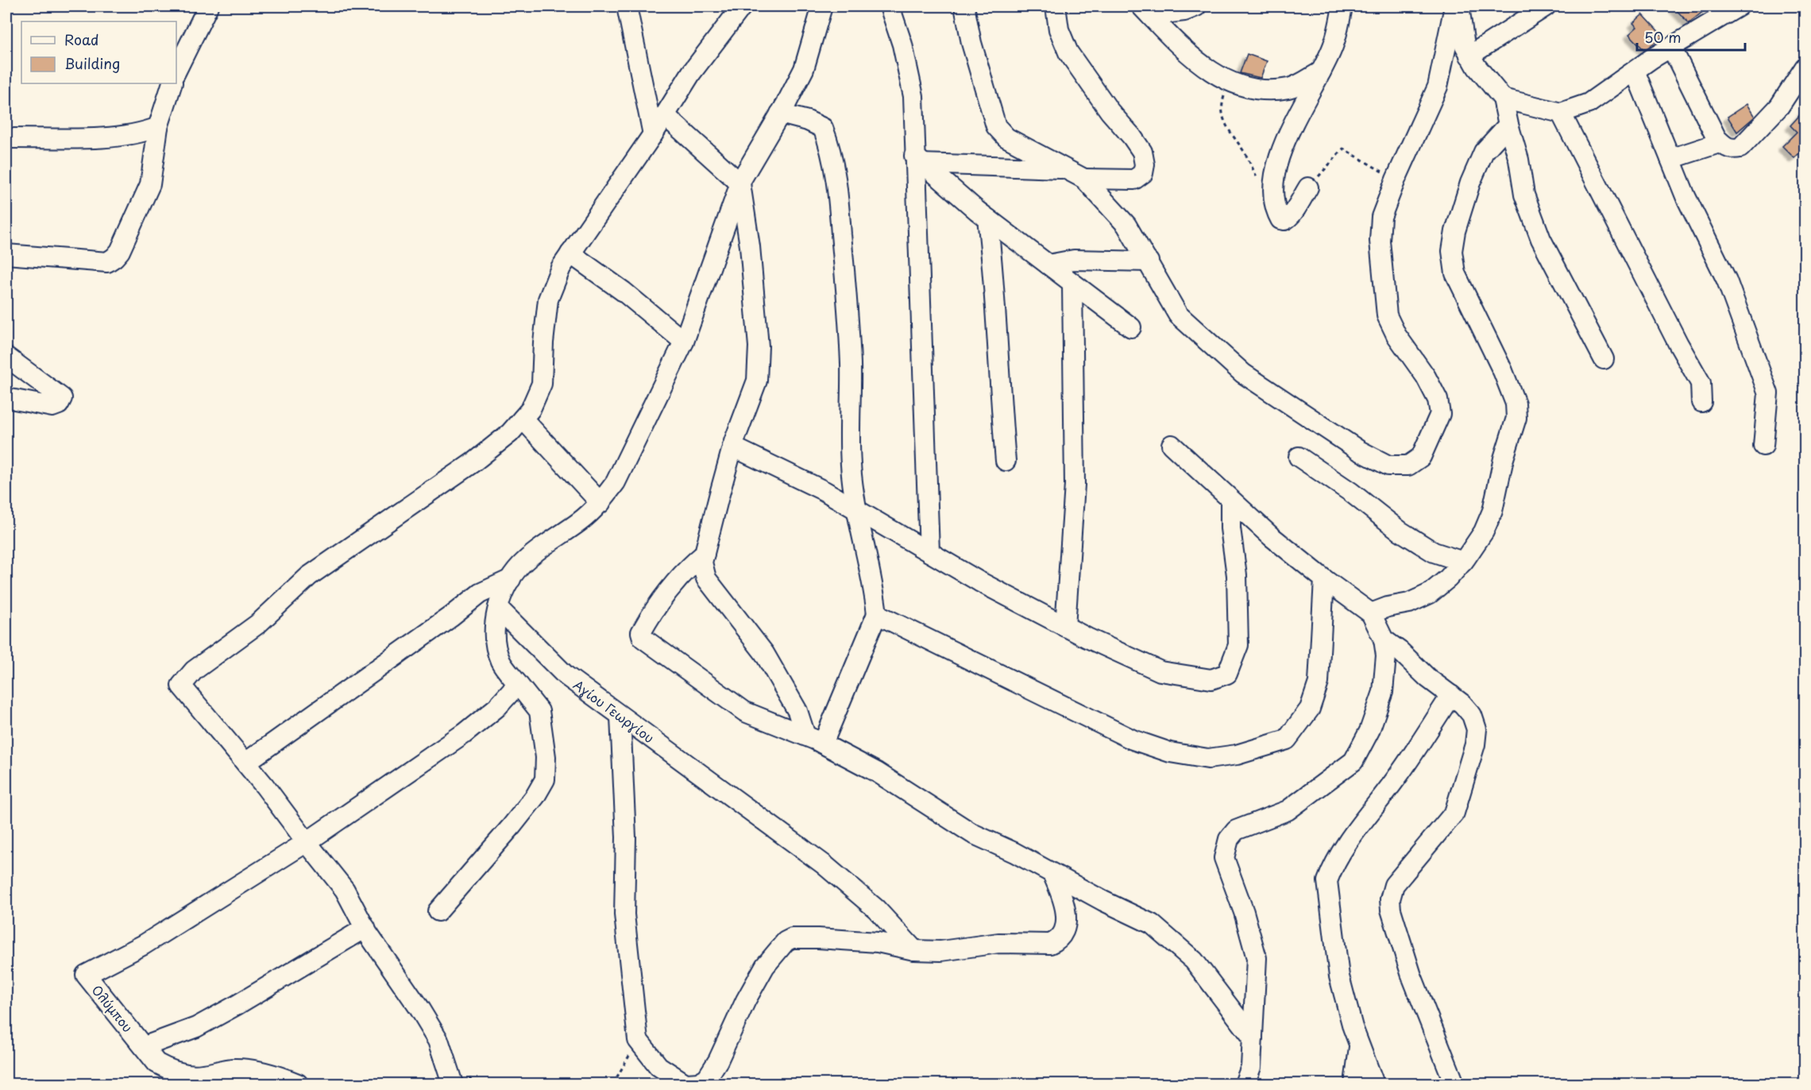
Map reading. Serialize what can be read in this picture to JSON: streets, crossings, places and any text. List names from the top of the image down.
{
  "streets": {
    "street": ["Αγίου Γεωργίου", "Ολύμπου"]
  },
  "legend": ["Road", "Building"],
  "scale_bar": "50 m"
}
